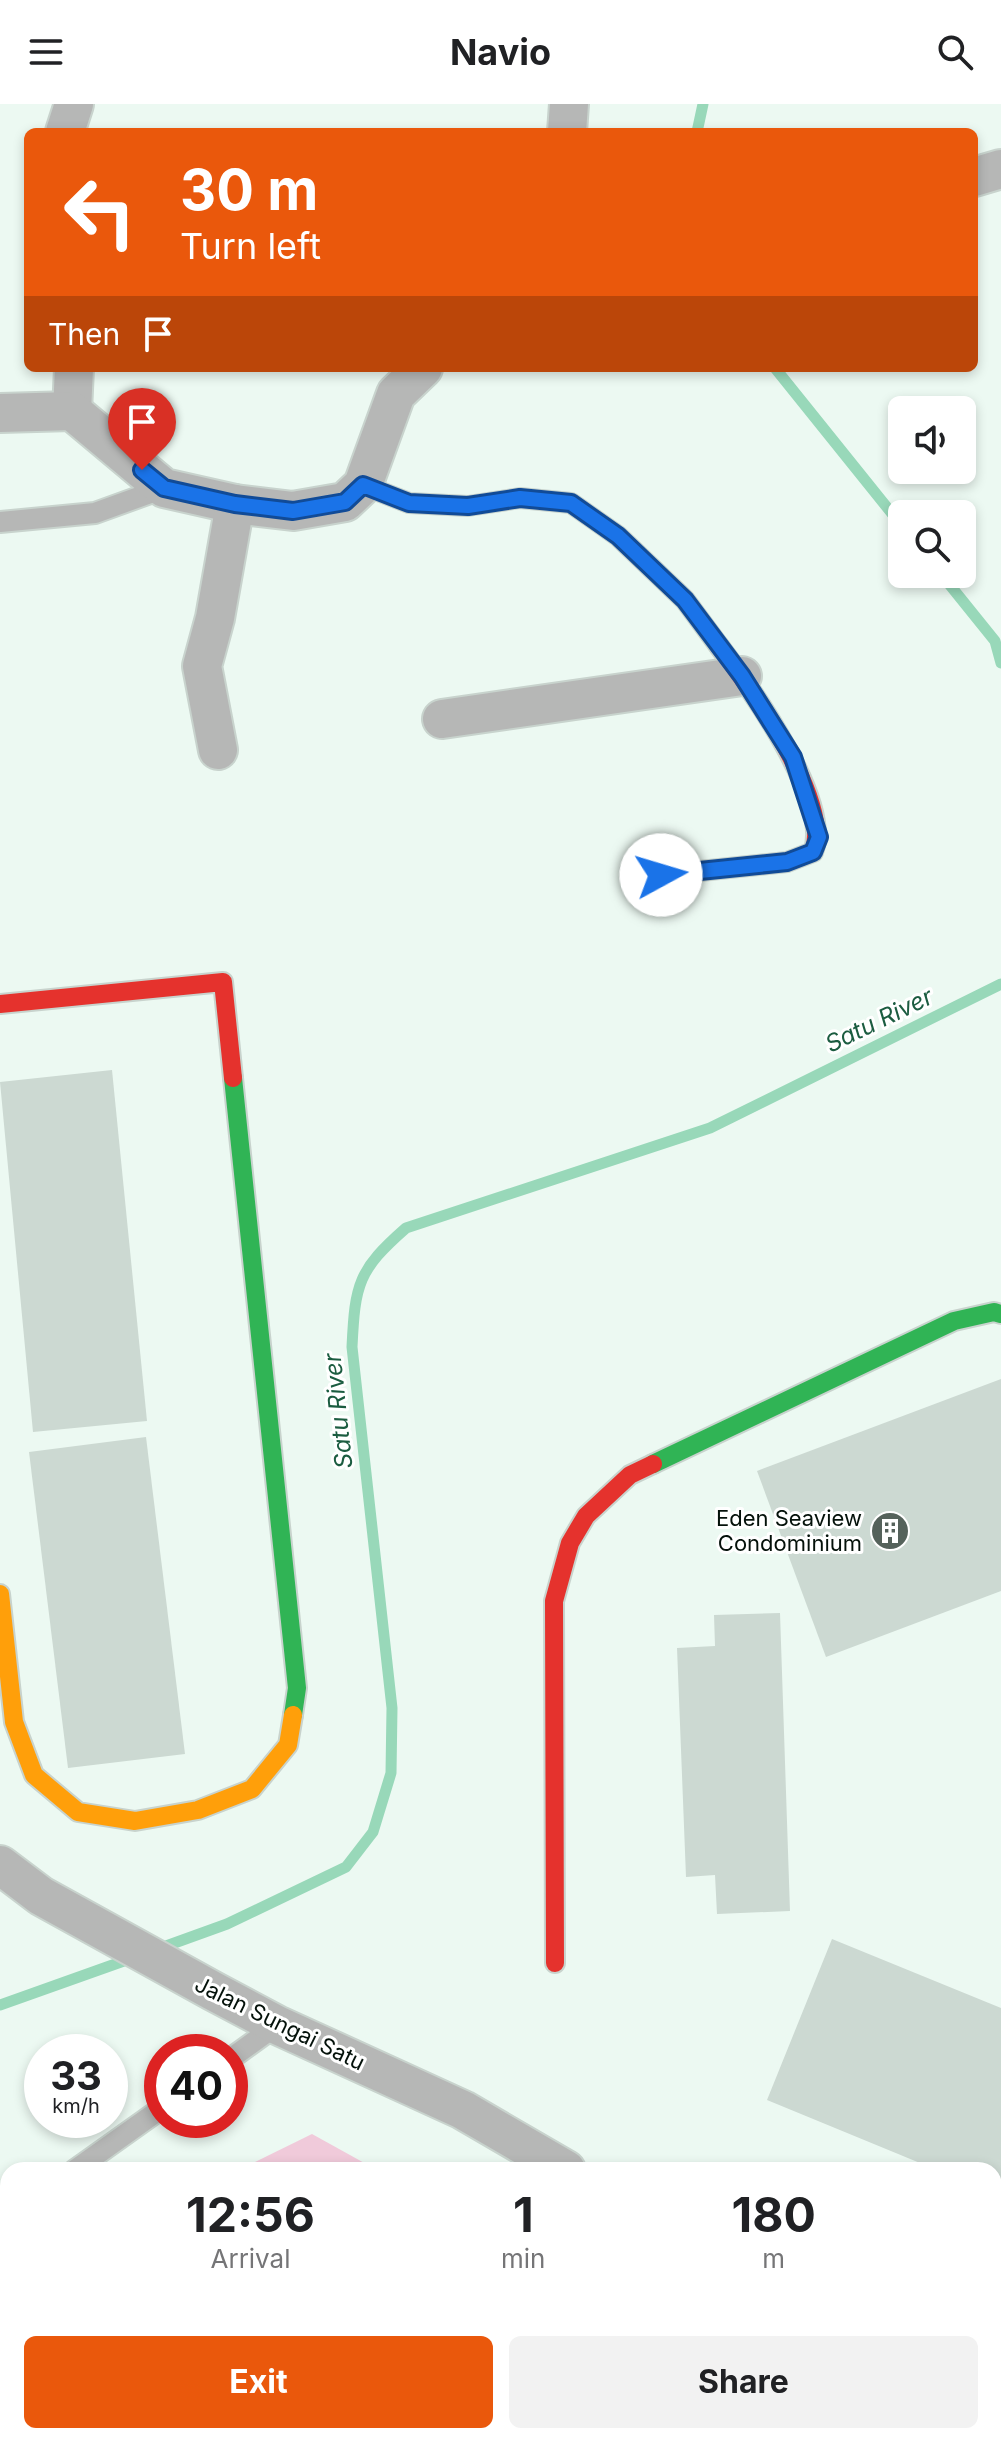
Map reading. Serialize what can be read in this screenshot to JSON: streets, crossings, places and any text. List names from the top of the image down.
{
  "streets": {
    "street": ["Jalan Sungai Satu"]
  },
  "water": ["Satu River"],
  "places": {
    "building": ["Eden Seaview Condominium"]
  },
  "page": {
    "header": "Navio",
    "turn": ["30 m", "Turn left"],
    "then": "Then",
    "speed": "33 km/h",
    "limit": "40",
    "eta": [
      "12:56",
      "Arrival",
      "1",
      "min",
      "180",
      "m"
    ],
    "buttons": ["Exit", "Share"]
  }
}
